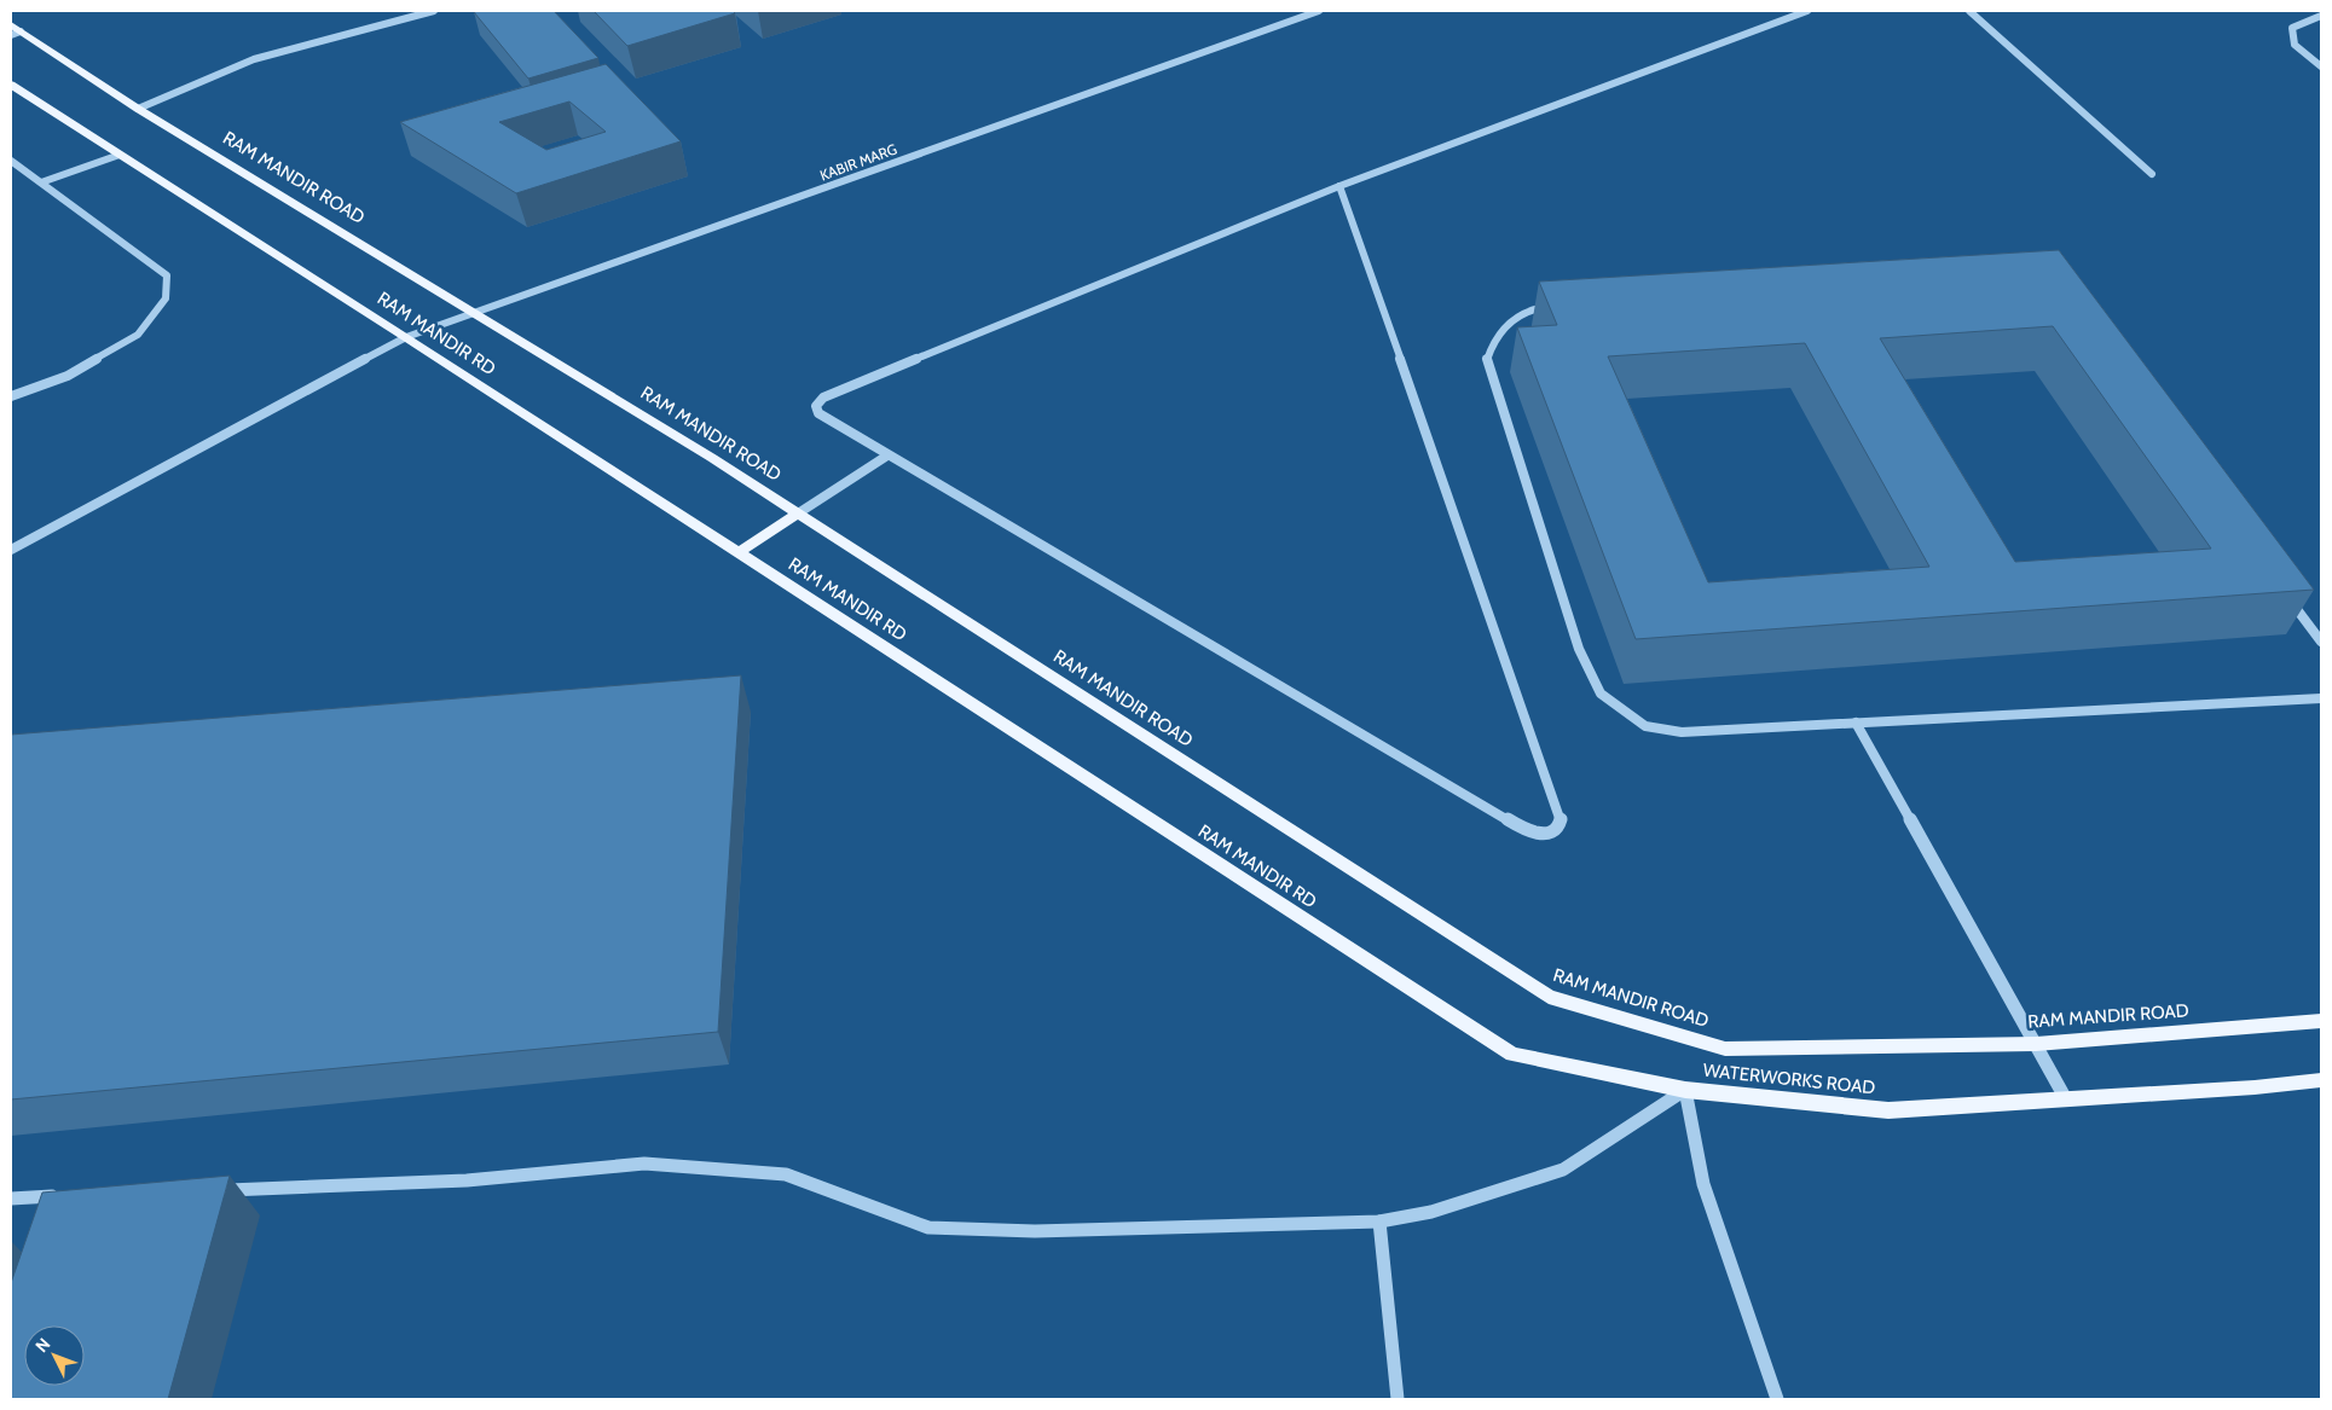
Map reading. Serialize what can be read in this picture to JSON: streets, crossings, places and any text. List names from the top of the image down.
{
  "streets": {
    "main road": ["RAM MANDIR ROAD", "RAM MANDIR RD", "WATERWORKS ROAD"],
    "street": ["KABIR MARG"]
  },
  "crossings": [
    ["KABIR MARG", "RAM MANDIR ROAD"],
    ["KABIR MARG", "RAM MANDIR RD"],
    ["RAM MANDIR RD", "WATERWORKS ROAD"]
  ],
  "north": "top left"
}
